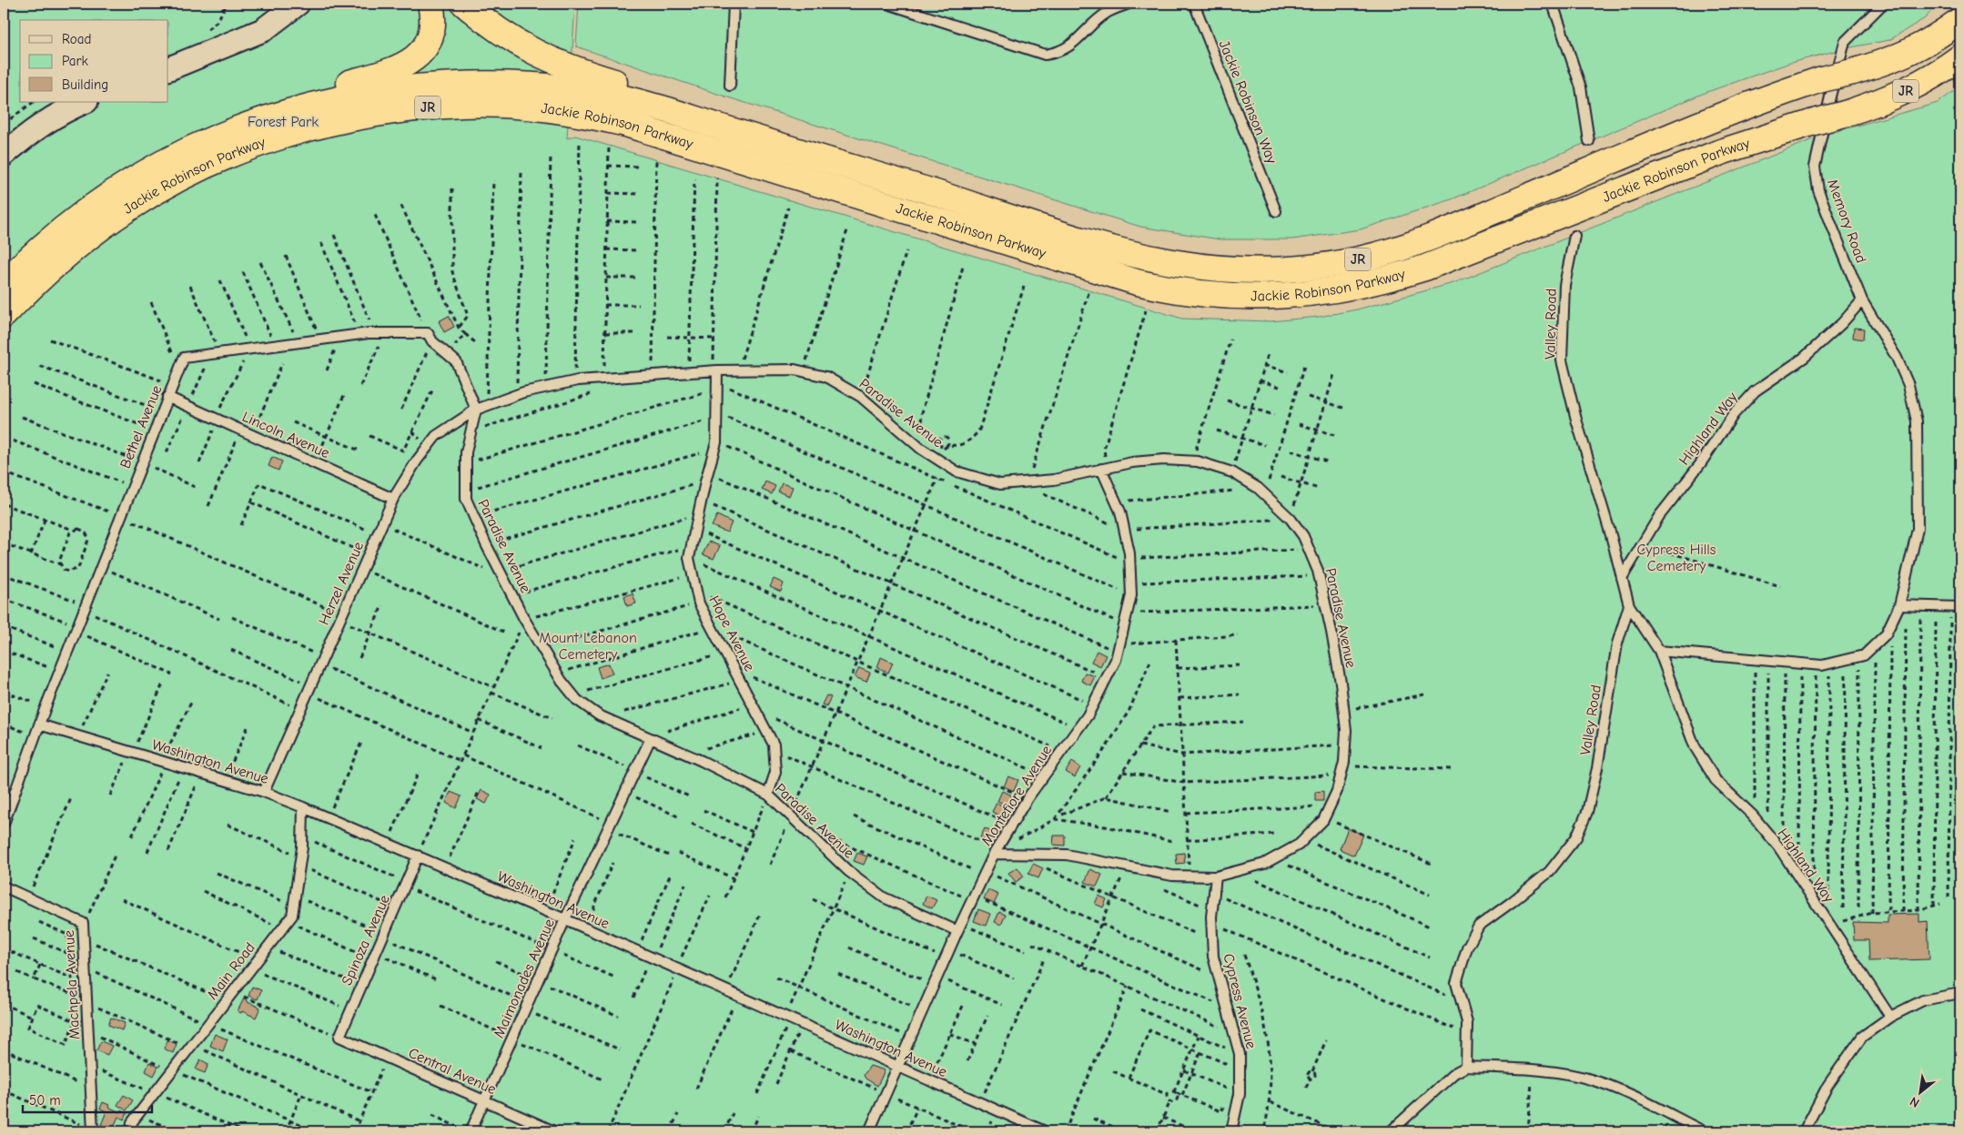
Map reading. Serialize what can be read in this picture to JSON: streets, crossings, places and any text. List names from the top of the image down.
{
  "streets": {
    "highway": ["JR", "Jackie Robinson Parkway"],
    "lane": [
      "Jackie Robinson Way",
      "Memory Road",
      "Valley Road",
      "Paradise Avenue",
      "Bethel Avenue",
      "Highland Way",
      "Lincoln Avenue",
      "Herzel Avenue",
      "Hope Avenue",
      "Washington Avenue",
      "Montefiore Avenue",
      "Spinoza Avenue",
      "Main Road",
      "Maimonades Avenue",
      "Machpela Avenue",
      "Cypress Avenue",
      "Central Avenue"
    ]
  },
  "crossings": [
    ["Jackie Robinson Parkway", "Memory Road"],
    ["Memory Road", "Highland Way"],
    ["Valley Road", "Highland Way"],
    ["Paradise Avenue", "Herzel Avenue"],
    ["Paradise Avenue", "Hope Avenue"],
    ["Paradise Avenue", "Montefiore Avenue"],
    ["Paradise Avenue", "Maimonades Avenue"],
    ["Paradise Avenue", "Cypress Avenue"],
    ["Bethel Avenue", "Lincoln Avenue"],
    ["Bethel Avenue", "Washington Avenue"],
    ["Lincoln Avenue", "Herzel Avenue"],
    ["Herzel Avenue", "Washington Avenue"],
    ["Washington Avenue", "Montefiore Avenue"],
    ["Washington Avenue", "Spinoza Avenue"],
    ["Washington Avenue", "Main Road"],
    ["Washington Avenue", "Maimonades Avenue"],
    ["Spinoza Avenue", "Central Avenue"],
    ["Maimonades Avenue", "Central Avenue"]
  ],
  "parks": ["Forest Park", "Cypress Hills Cemetery", "Mount Lebanon Cemetery"],
  "legend": ["Road", "Park", "Building"],
  "scale_bar": "50 m",
  "north": "bottom left"
}
